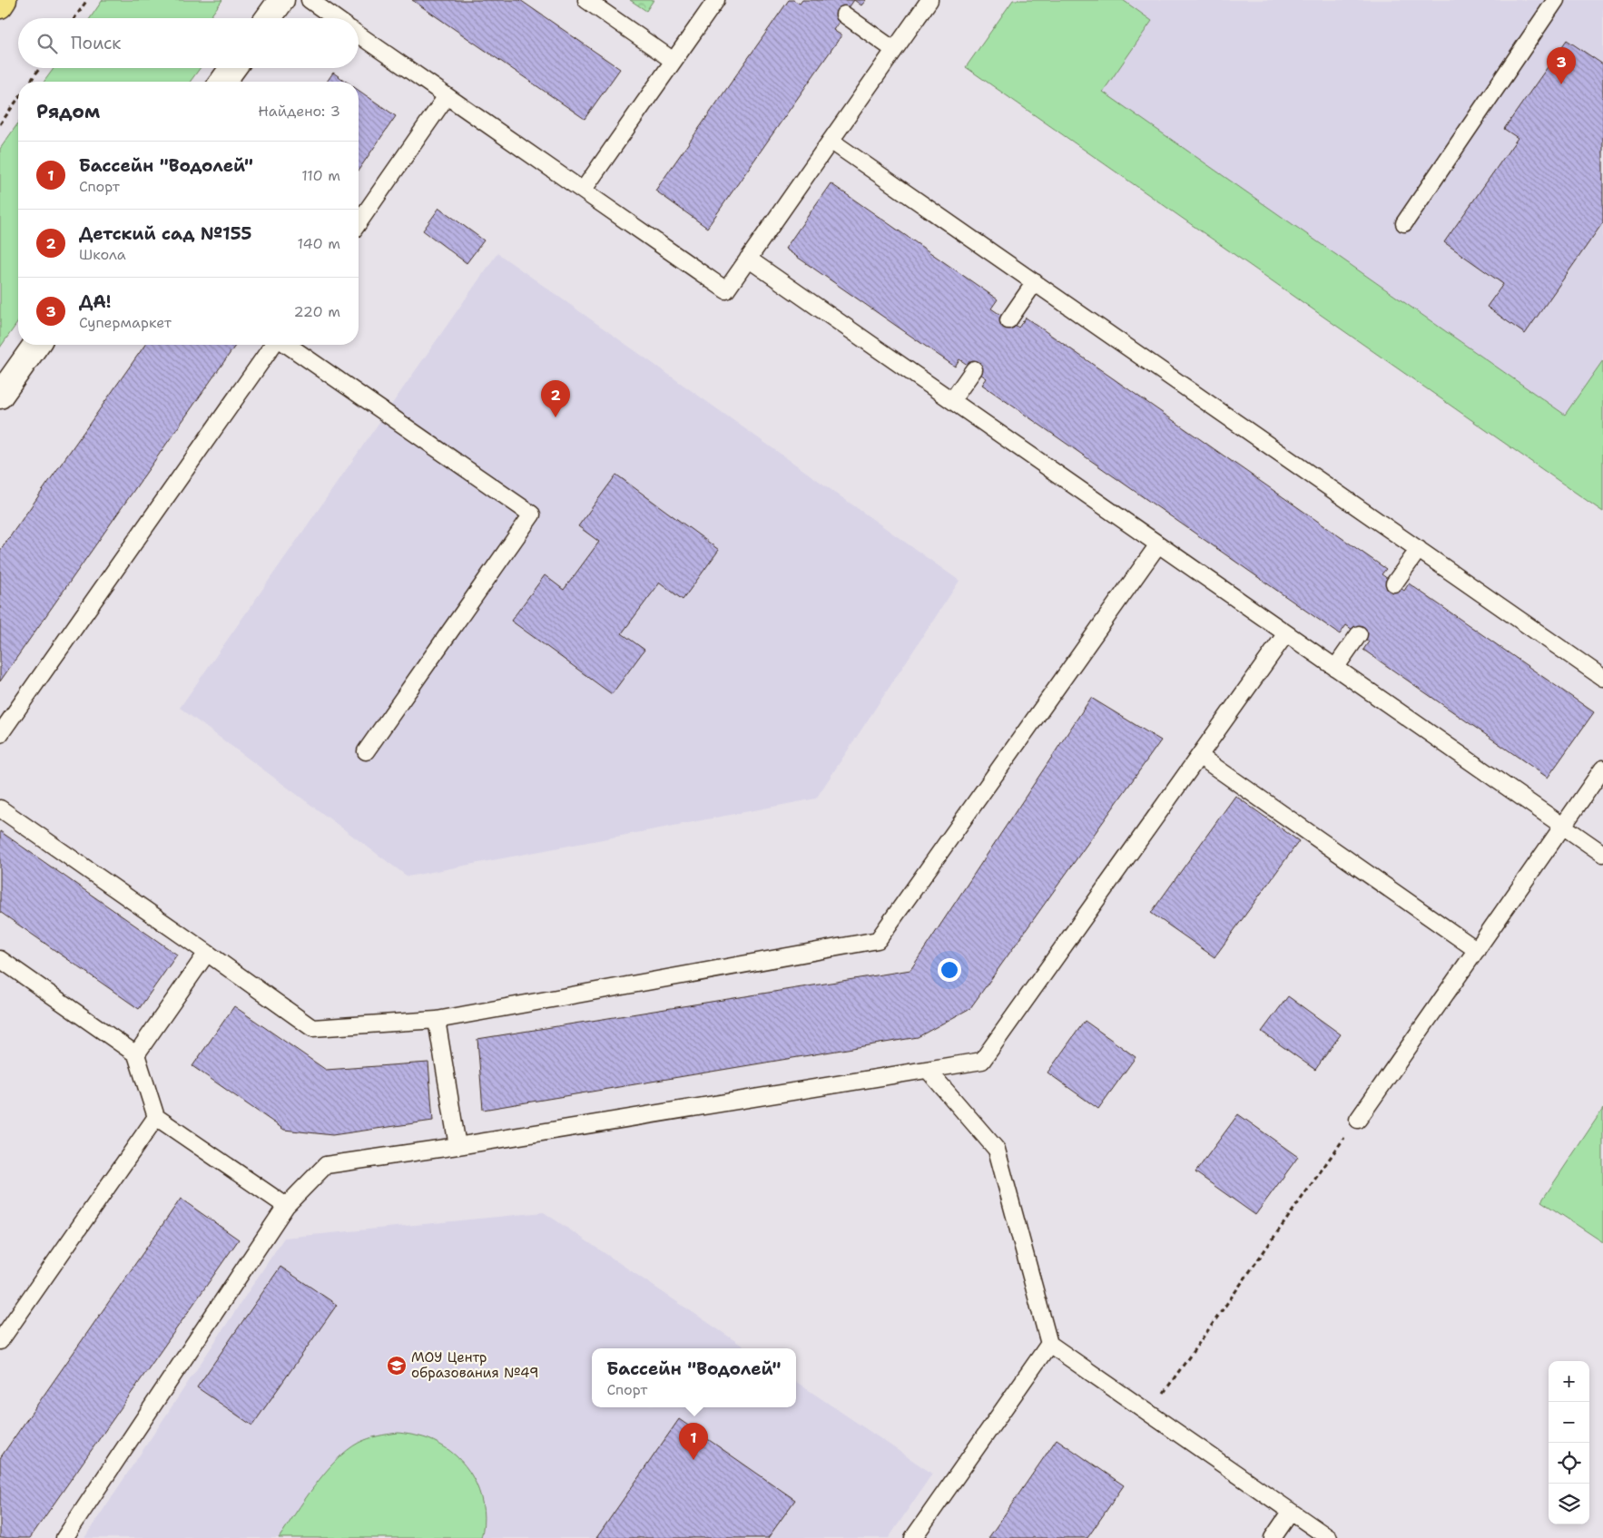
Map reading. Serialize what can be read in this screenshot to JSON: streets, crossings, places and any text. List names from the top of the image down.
{
  "places": {
    "school or university": ["МОУ Центр образования №49"]
  },
  "page": {
    "search": "Поиск",
    "pins": ["3", "2", "1"],
    "heading": ["Рядом", "Найдено: 3"],
    "list": [
      {
        "mark": "1",
        "name": "Бассейн \"Водолей\"",
        "note": "Спорт",
        "value": "110 m"
      },
      {
        "mark": "2",
        "name": "Детский сад №155",
        "note": "Школа",
        "value": "140 m"
      },
      {
        "mark": "3",
        "name": "ДА!",
        "note": "Супермаркет",
        "value": "220 m"
      }
    ],
    "popup": ["Бассейн \"Водолей\"", "Спорт"],
    "map_buttons": ["+", "−"]
  }
}
